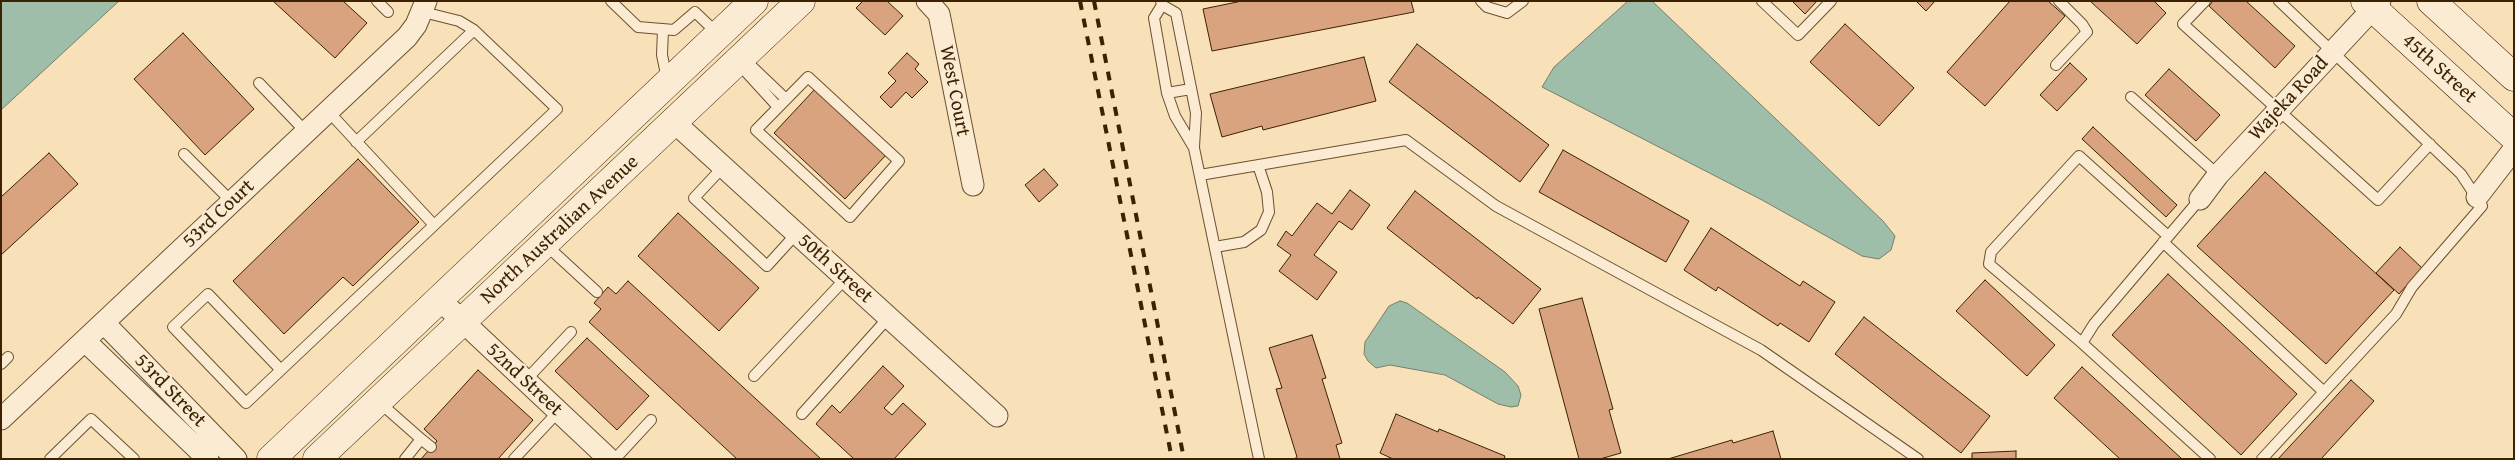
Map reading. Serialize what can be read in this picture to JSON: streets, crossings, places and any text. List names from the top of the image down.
{
  "streets": {
    "main road": ["45th Street", "North Australian Avenue"],
    "street": [
      "West Court",
      "Wajeka Road",
      "53rd Court",
      "50th Street",
      "52nd Street",
      "53rd Street"
    ]
  },
  "crossings": [
    ["45th Street", "Wajeka Road"],
    ["53rd Court", "53rd Street"],
    ["North Australian Avenue", "50th Street"],
    ["North Australian Avenue", "52nd Street"]
  ]
}
